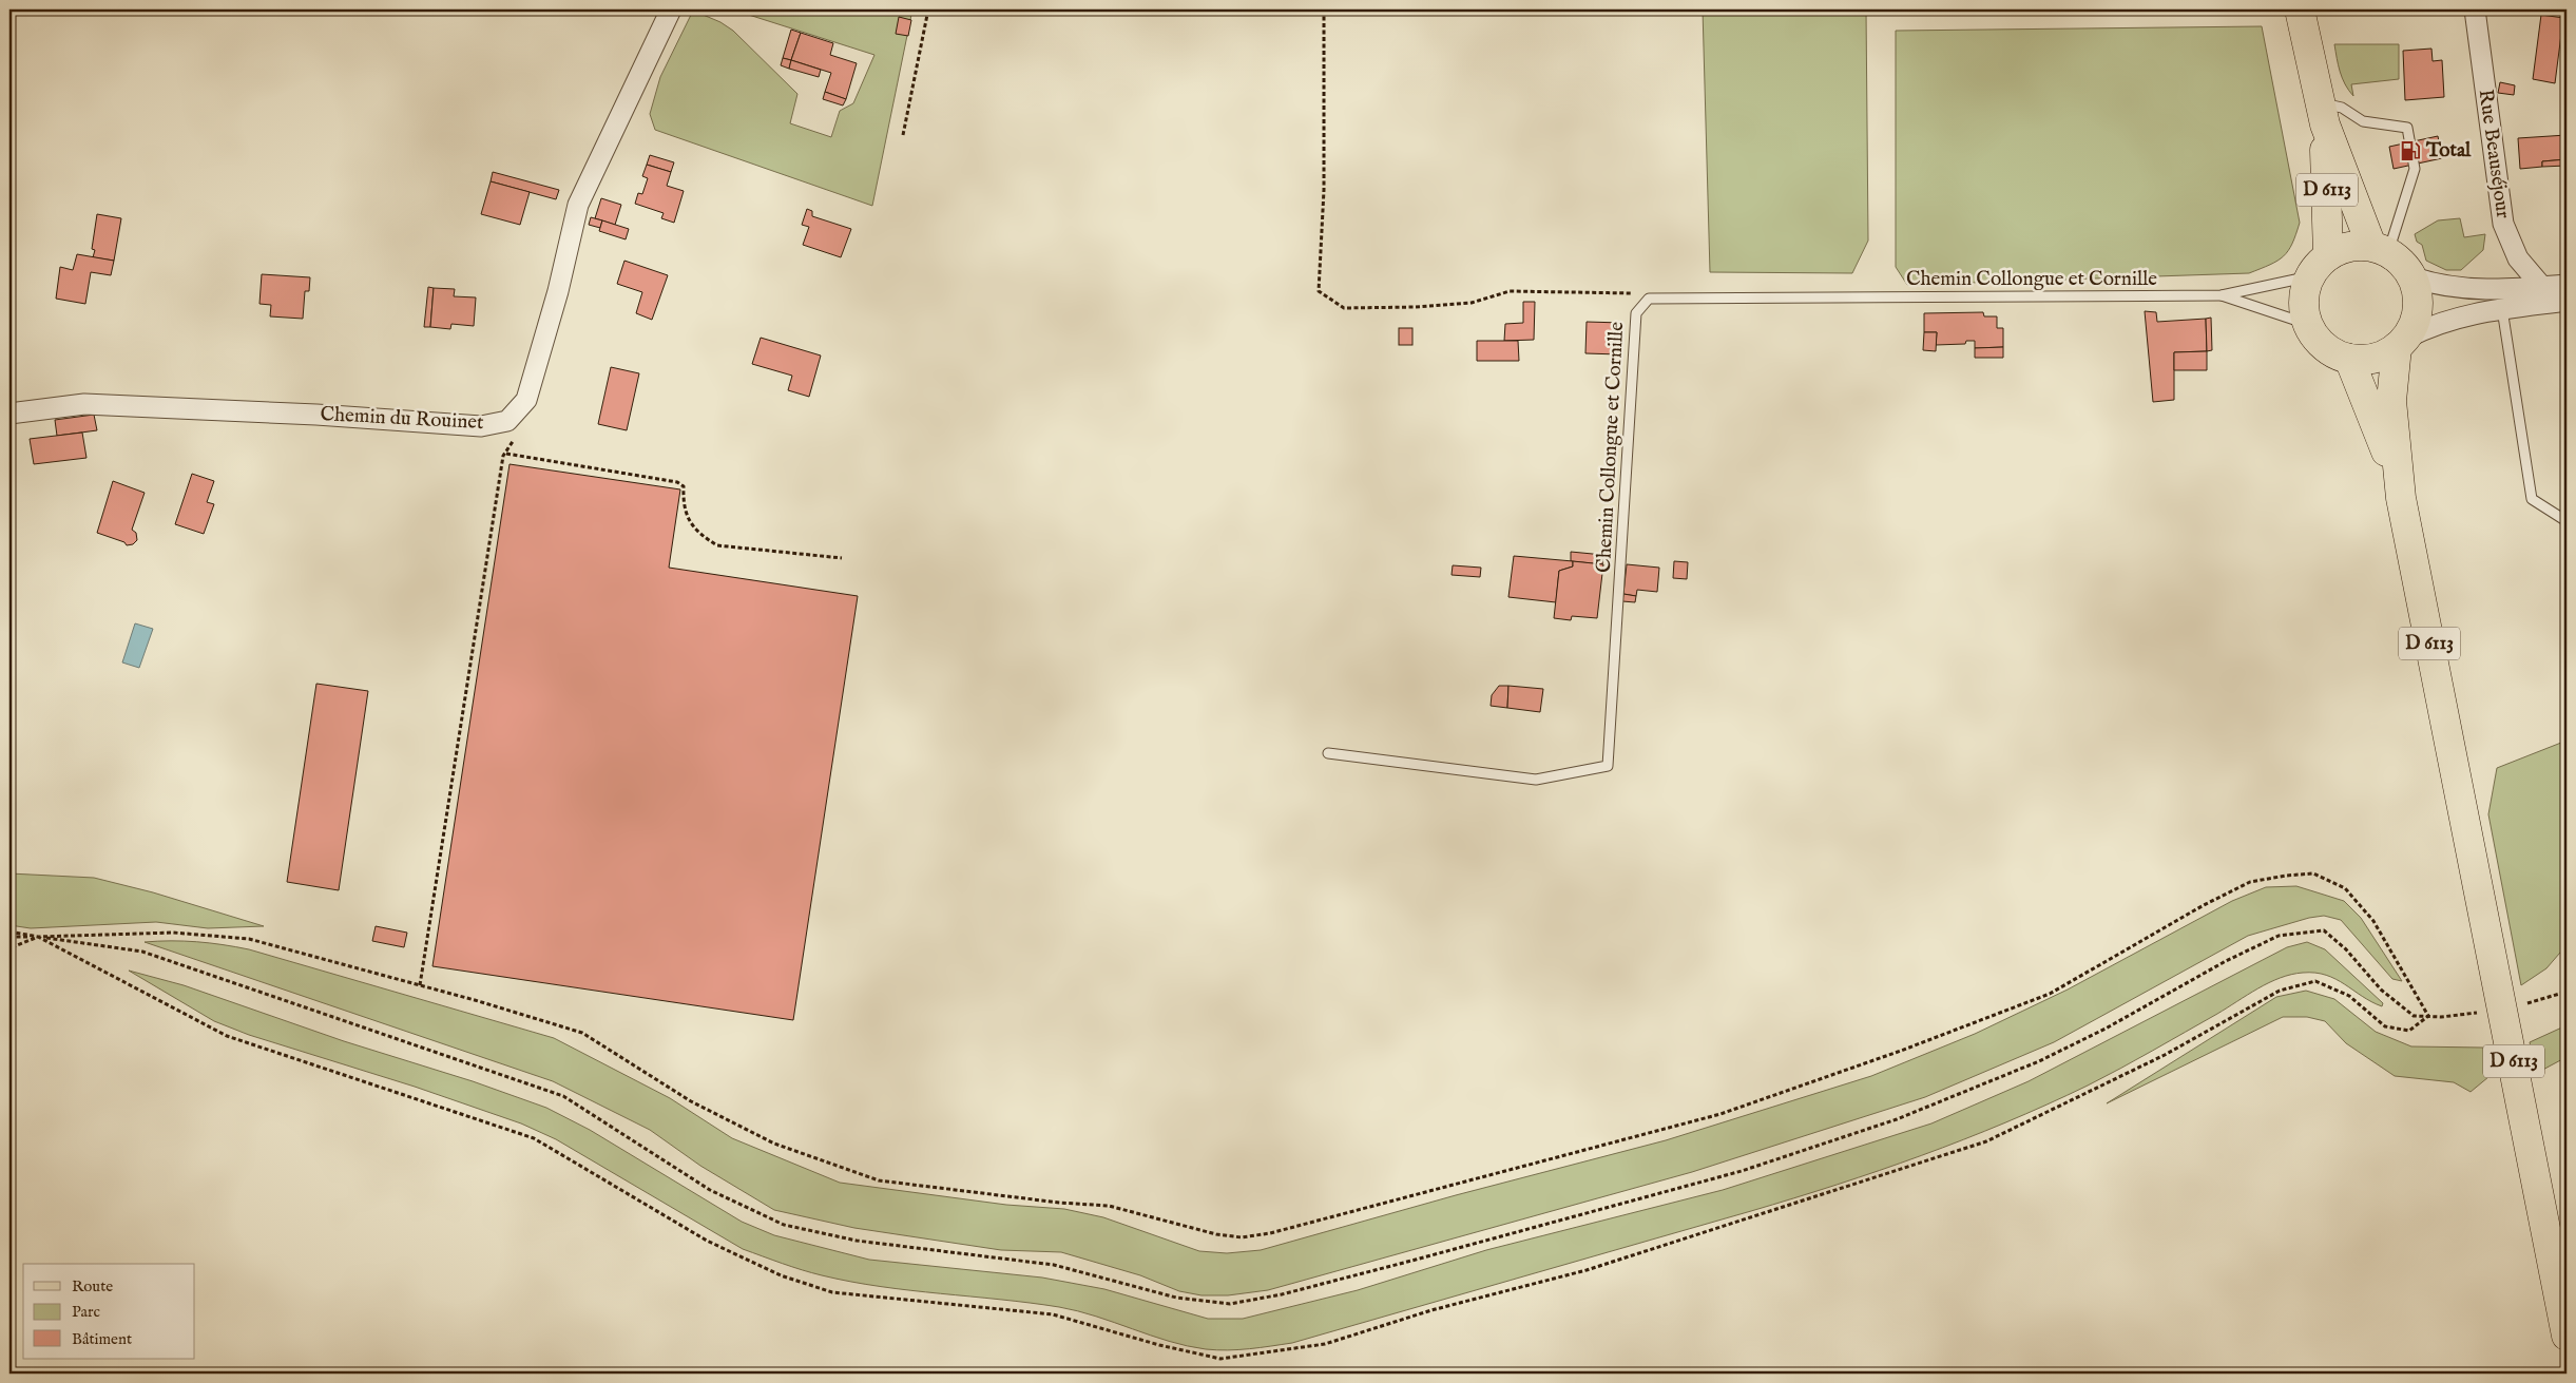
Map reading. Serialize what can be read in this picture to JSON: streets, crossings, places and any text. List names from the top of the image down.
{
  "streets": {
    "main road": ["D 6113"],
    "street": ["Rue Beauséjour", "Chemin du Rouinet"],
    "lane": ["Chemin Collongue et Cornille"]
  },
  "places": {
    "fuel station": ["Total"]
  },
  "legend": ["Route", "Parc", "Bâtiment"]
}
